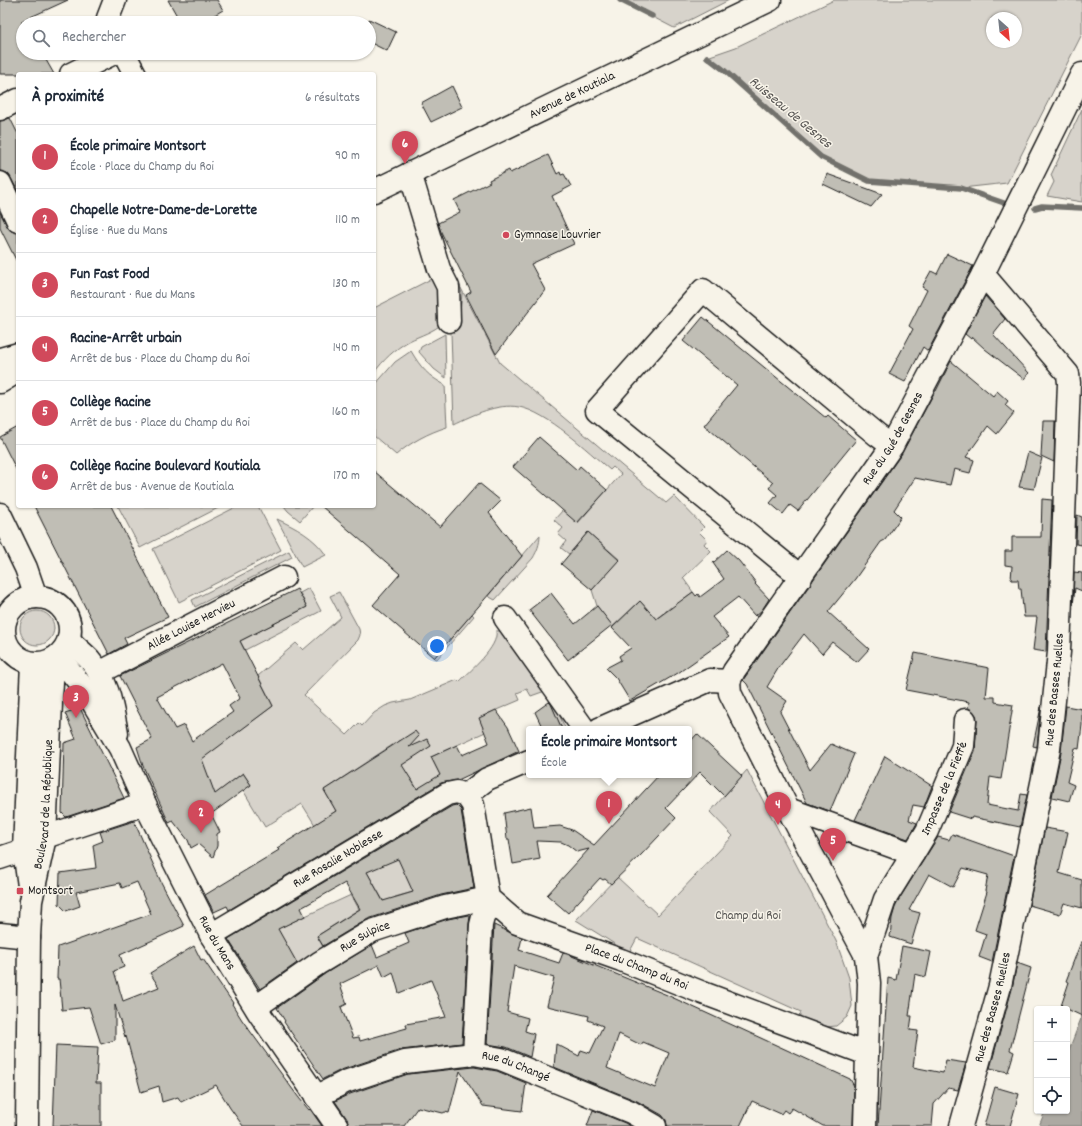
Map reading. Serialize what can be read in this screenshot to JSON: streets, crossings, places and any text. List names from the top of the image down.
{
  "streets": {
    "street": [
      "Avenue de Koutiala",
      "Rue du Gué de Gesnes",
      "Allée Louise Hervieu",
      "Rue des Basses Ruelles",
      "Impasse de la Fieffé",
      "Boulevard de la République",
      "Rue Rosalie Noblesse",
      "Rue Sulpice",
      "Rue du Mans",
      "Place du Champ du Roi",
      "Rue du Changé"
    ]
  },
  "crossings": [
    ["Rue du Gué de Gesnes", "Rue des Basses Ruelles"],
    ["Allée Louise Hervieu", "Rue du Mans"],
    ["Boulevard de la République", "Rue du Mans"],
    ["Rue Rosalie Noblesse", "Rue du Mans"],
    ["Rue Sulpice", "Rue du Mans"],
    ["Rue Sulpice", "Place du Champ du Roi"],
    ["Rue Sulpice", "Rue du Changé"],
    ["Place du Champ du Roi", "Rue du Changé"]
  ],
  "water": ["Ruisseau de Gesnes"],
  "parks": ["Champ du Roi"],
  "places": {
    "other": ["Gymnase Louvrier"],
    "transit": ["Montsort"]
  },
  "north": "bottom right",
  "page": {
    "search": "Rechercher",
    "heading": ["À proximité", "6 résultats"],
    "list": [
      {
        "mark": "1",
        "name": "École primaire Montsort",
        "note": "École · Place du Champ du Roi",
        "value": "90 m"
      },
      {
        "mark": "2",
        "name": "Chapelle Notre-Dame-de-Lorette",
        "note": "Église · Rue du Mans",
        "value": "110 m"
      },
      {
        "mark": "3",
        "name": "Fun Fast Food",
        "note": "Restaurant · Rue du Mans",
        "value": "130 m"
      },
      {
        "mark": "4",
        "name": "Racine-Arrêt urbain",
        "note": "Arrêt de bus · Place du Champ du Roi",
        "value": "140 m"
      },
      {
        "mark": "5",
        "name": "Collège Racine",
        "note": "Arrêt de bus · Place du Champ du Roi",
        "value": "160 m"
      },
      {
        "mark": "6",
        "name": "Collège Racine Boulevard Koutiala",
        "note": "Arrêt de bus · Avenue de Koutiala",
        "value": "170 m"
      }
    ],
    "pins": [
      "6",
      "3",
      "1",
      "4",
      "2",
      "5"
    ],
    "popup": ["École primaire Montsort", "École"],
    "map_buttons": ["+", "−"]
  }
}
